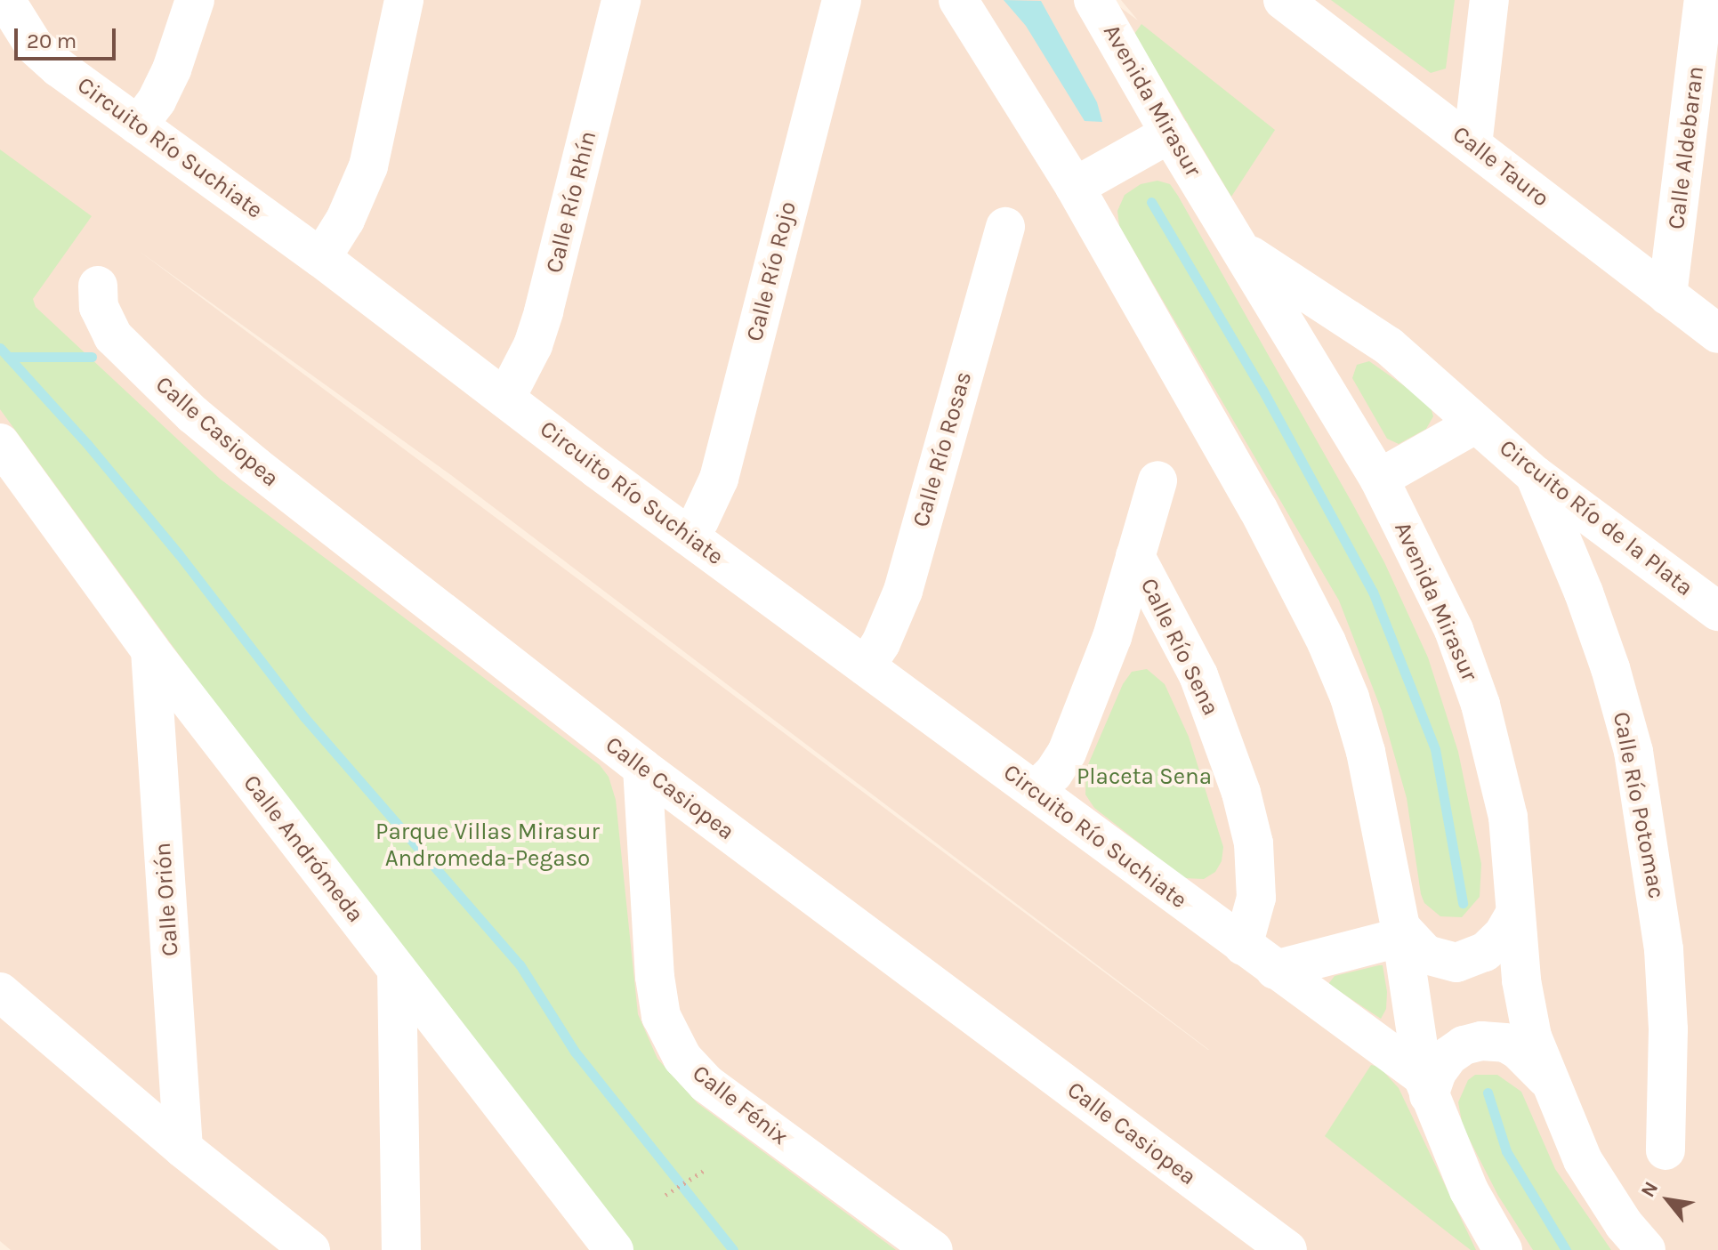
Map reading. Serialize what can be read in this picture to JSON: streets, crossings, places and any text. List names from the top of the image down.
{
  "streets": {
    "street": [
      "Avenida Mirasur",
      "Circuito Río Suchiate",
      "Calle Aldebaran",
      "Calle Tauro",
      "Calle Río Rhín",
      "Calle Río Rojo",
      "Calle Casiopea",
      "Calle Río Rosas",
      "Circuito Río de la Plata",
      "Calle Río Sena",
      "Calle Río Potomac",
      "Calle Andrómeda",
      "Calle Orión",
      "Calle Fénix"
    ]
  },
  "crossings": [
    ["Avenida Mirasur", "Circuito Río de la Plata"],
    ["Circuito Río Suchiate", "Calle Río Rhín"],
    ["Circuito Río Suchiate", "Calle Río Rojo"],
    ["Circuito Río Suchiate", "Calle Río Rosas"],
    ["Circuito Río Suchiate", "Calle Río Sena"],
    ["Calle Aldebaran", "Calle Tauro"],
    ["Calle Casiopea", "Calle Fénix"],
    ["Circuito Río de la Plata", "Calle Río Potomac"],
    ["Calle Andrómeda", "Calle Orión"]
  ],
  "parks": ["Placeta Sena", "Parque Villas Mirasur Andromeda-Pegaso"],
  "scale_bar": "20 m",
  "north": "top left"
}
